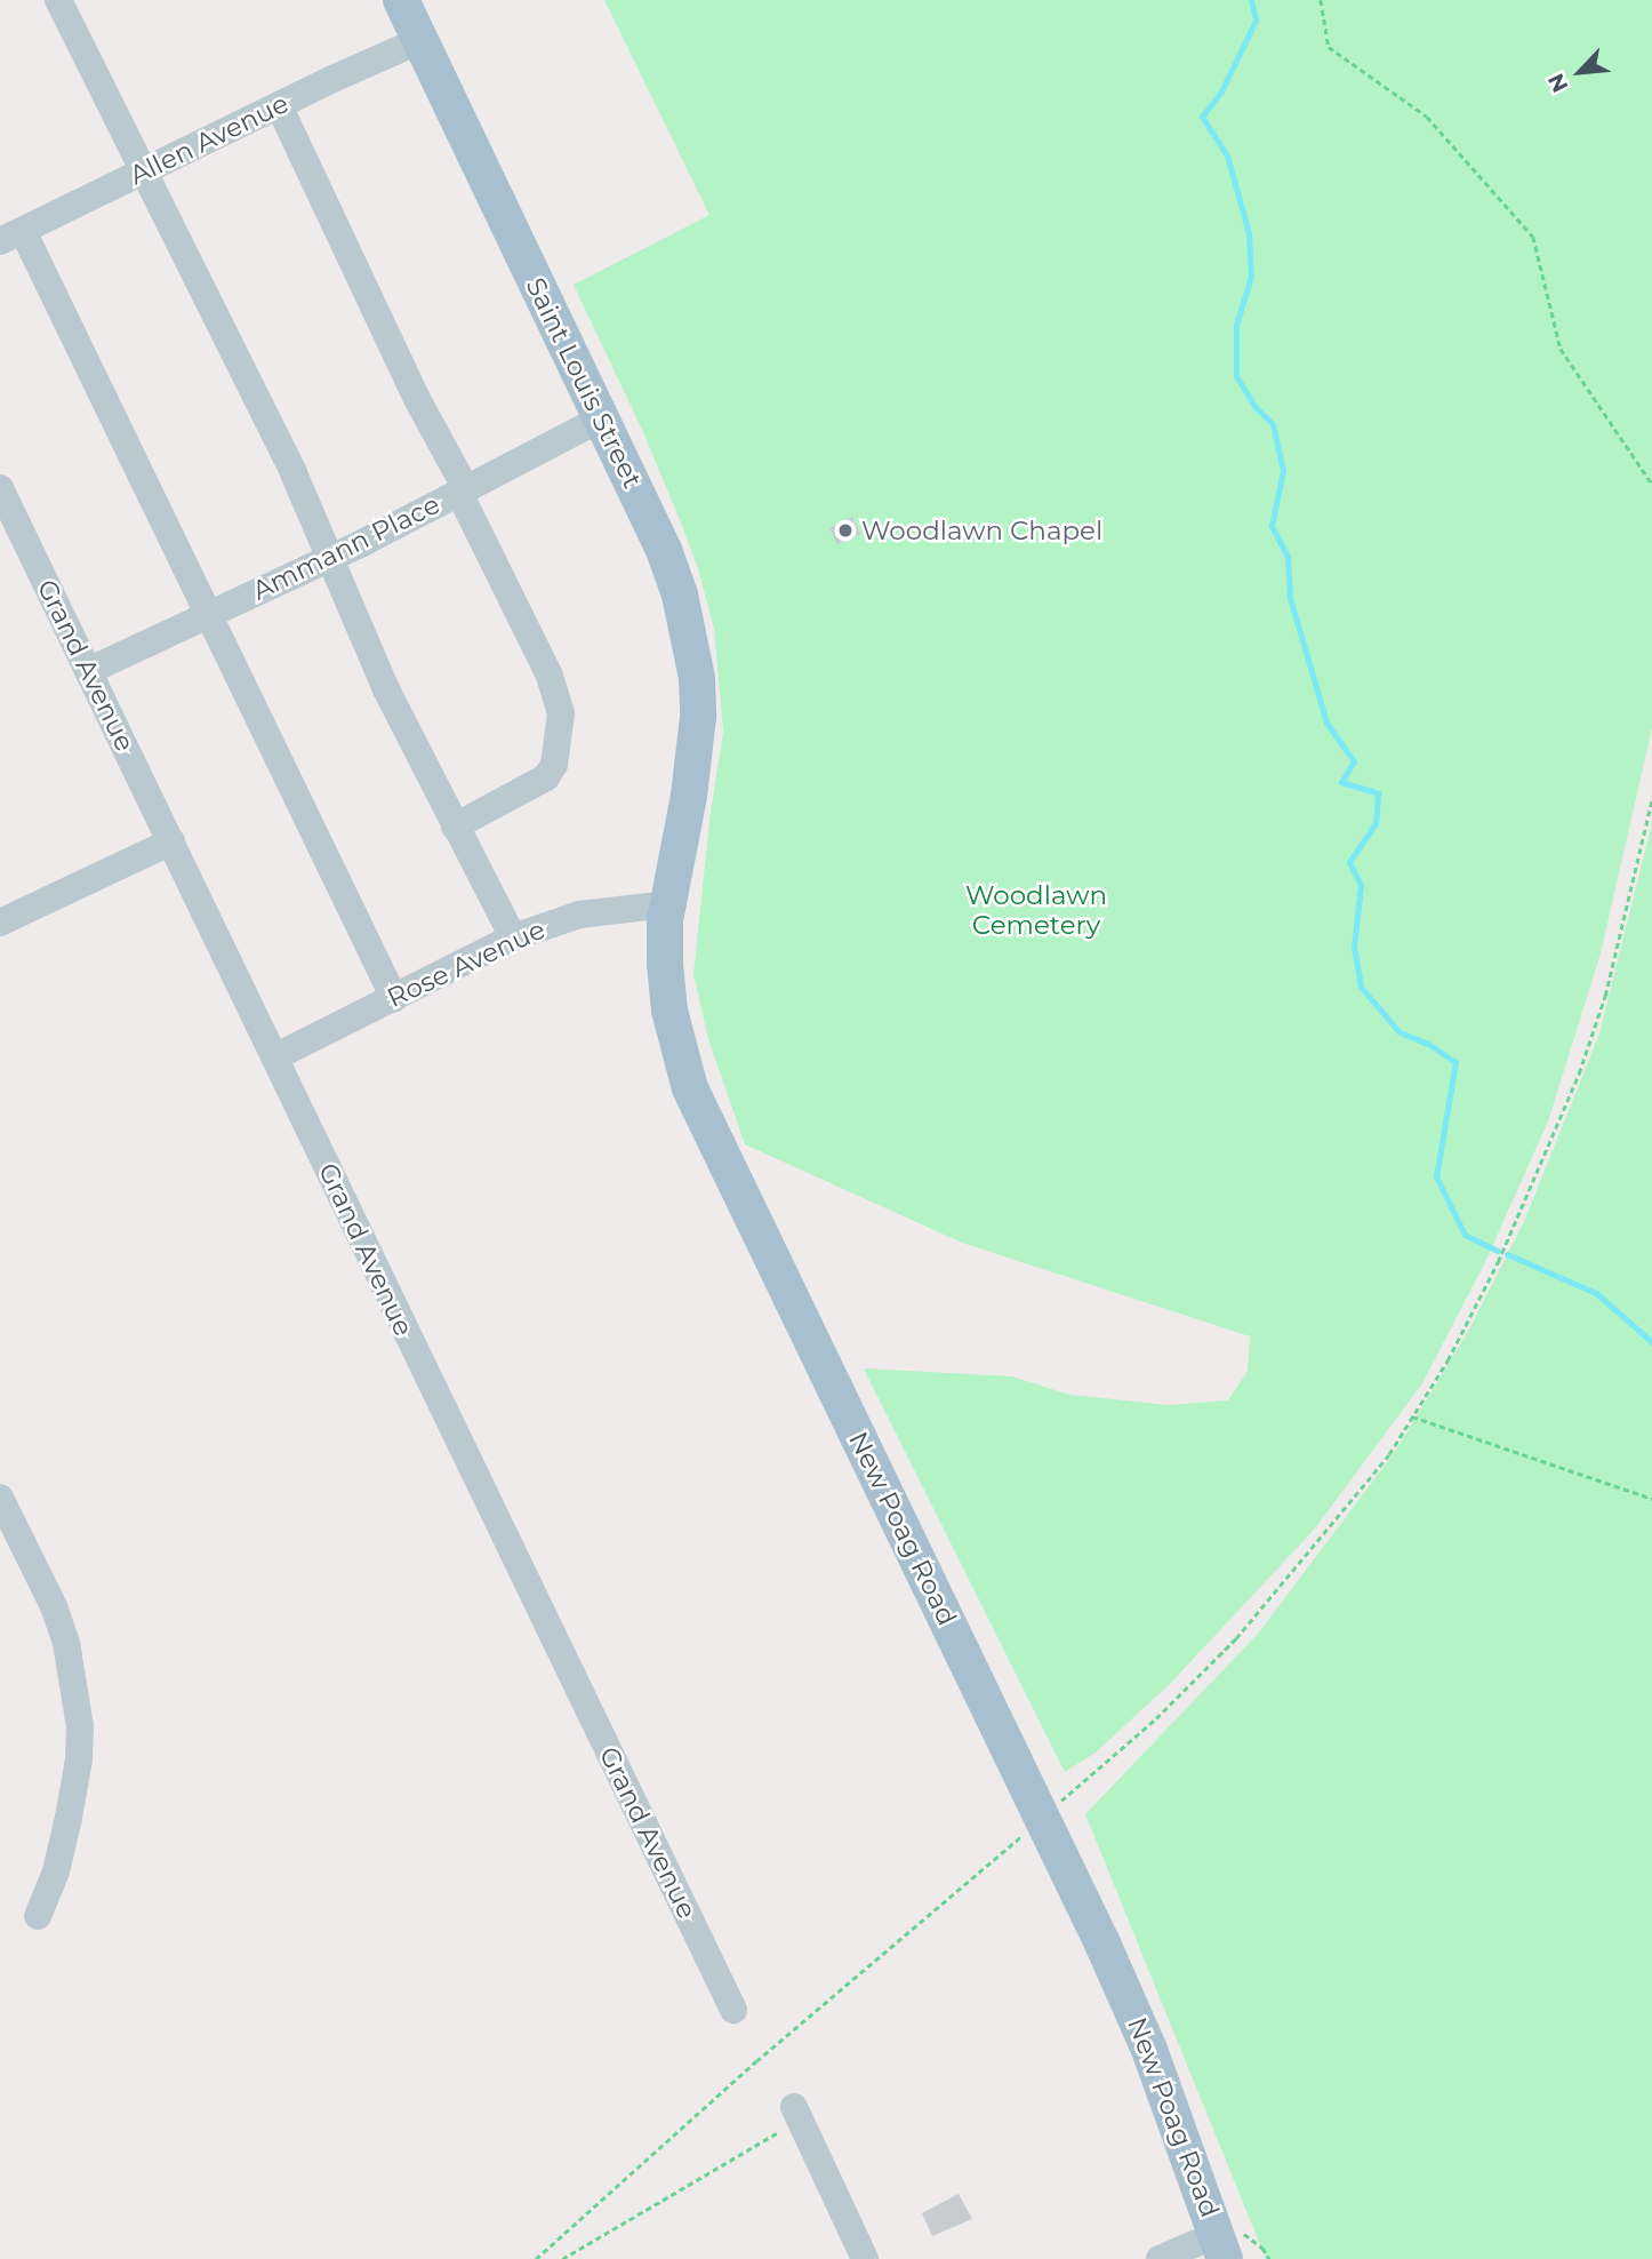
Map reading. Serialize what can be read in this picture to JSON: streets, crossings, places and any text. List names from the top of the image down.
{
  "streets": {
    "main road": ["Saint Louis Street", "New Poag Road"],
    "street": [
      "Allen Avenue",
      "Ammann Place",
      "Grand Avenue",
      "Rose Avenue"
    ]
  },
  "crossings": [
    ["Allen Avenue", "Saint Louis Street"],
    ["Saint Louis Street", "Ammann Place"],
    ["Saint Louis Street", "New Poag Road"],
    ["Ammann Place", "Grand Avenue"],
    ["Grand Avenue", "Rose Avenue"],
    ["Rose Avenue", "New Poag Road"]
  ],
  "parks": ["Woodlawn Cemetery"],
  "places": ["Woodlawn Chapel"],
  "north": "bottom left"
}
